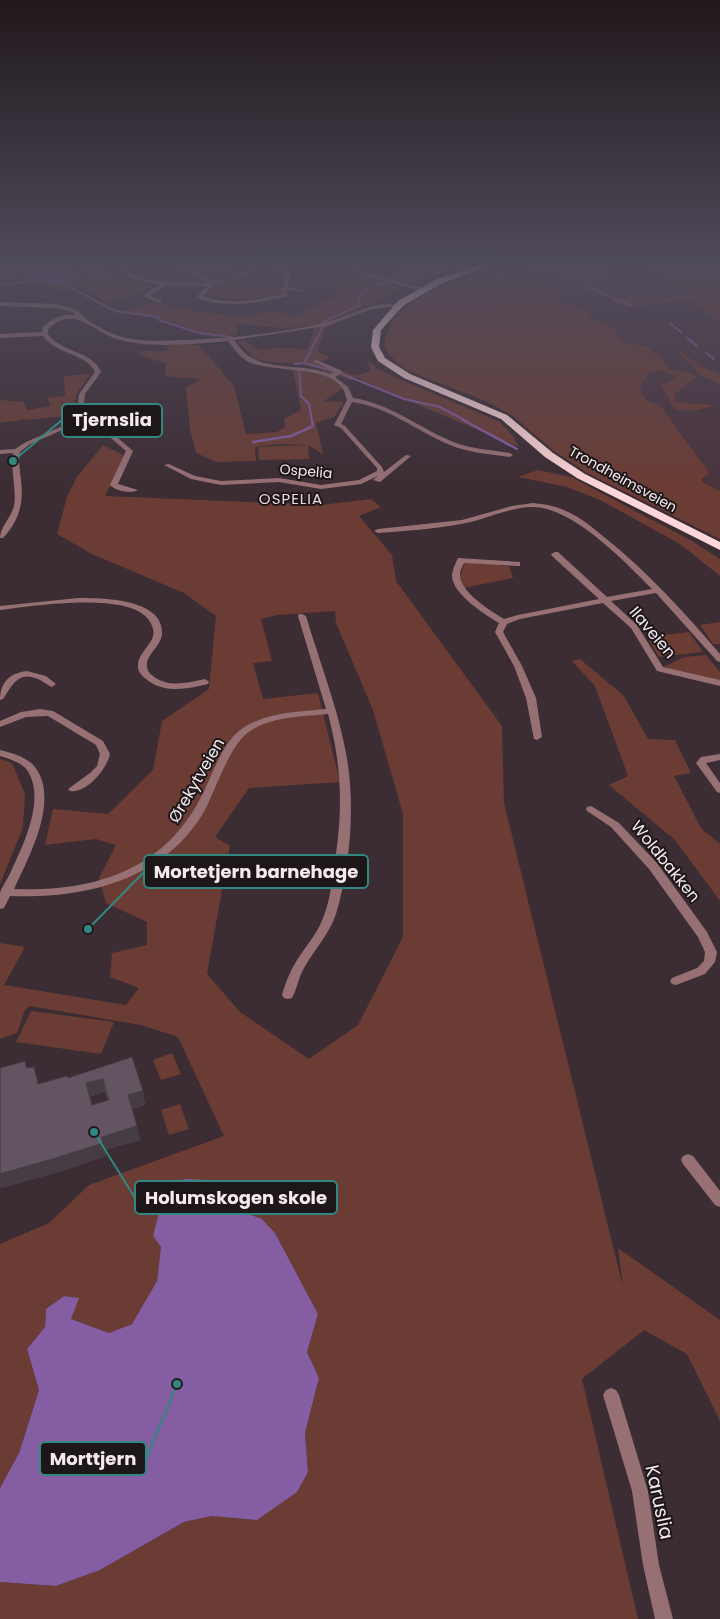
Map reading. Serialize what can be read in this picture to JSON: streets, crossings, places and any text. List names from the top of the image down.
{
  "streets": {
    "highway": ["Trondheimsveien"],
    "street": [
      "Ospelia",
      "Ilaveien",
      "Ørekytveien",
      "Woldbakken",
      "Karuslia"
    ]
  },
  "districts": ["OSPELIA"],
  "places": [
    "Tjernslia",
    "Mortetjern barnehage",
    "Holumskogen skole",
    "Morttjern"
  ]
}
